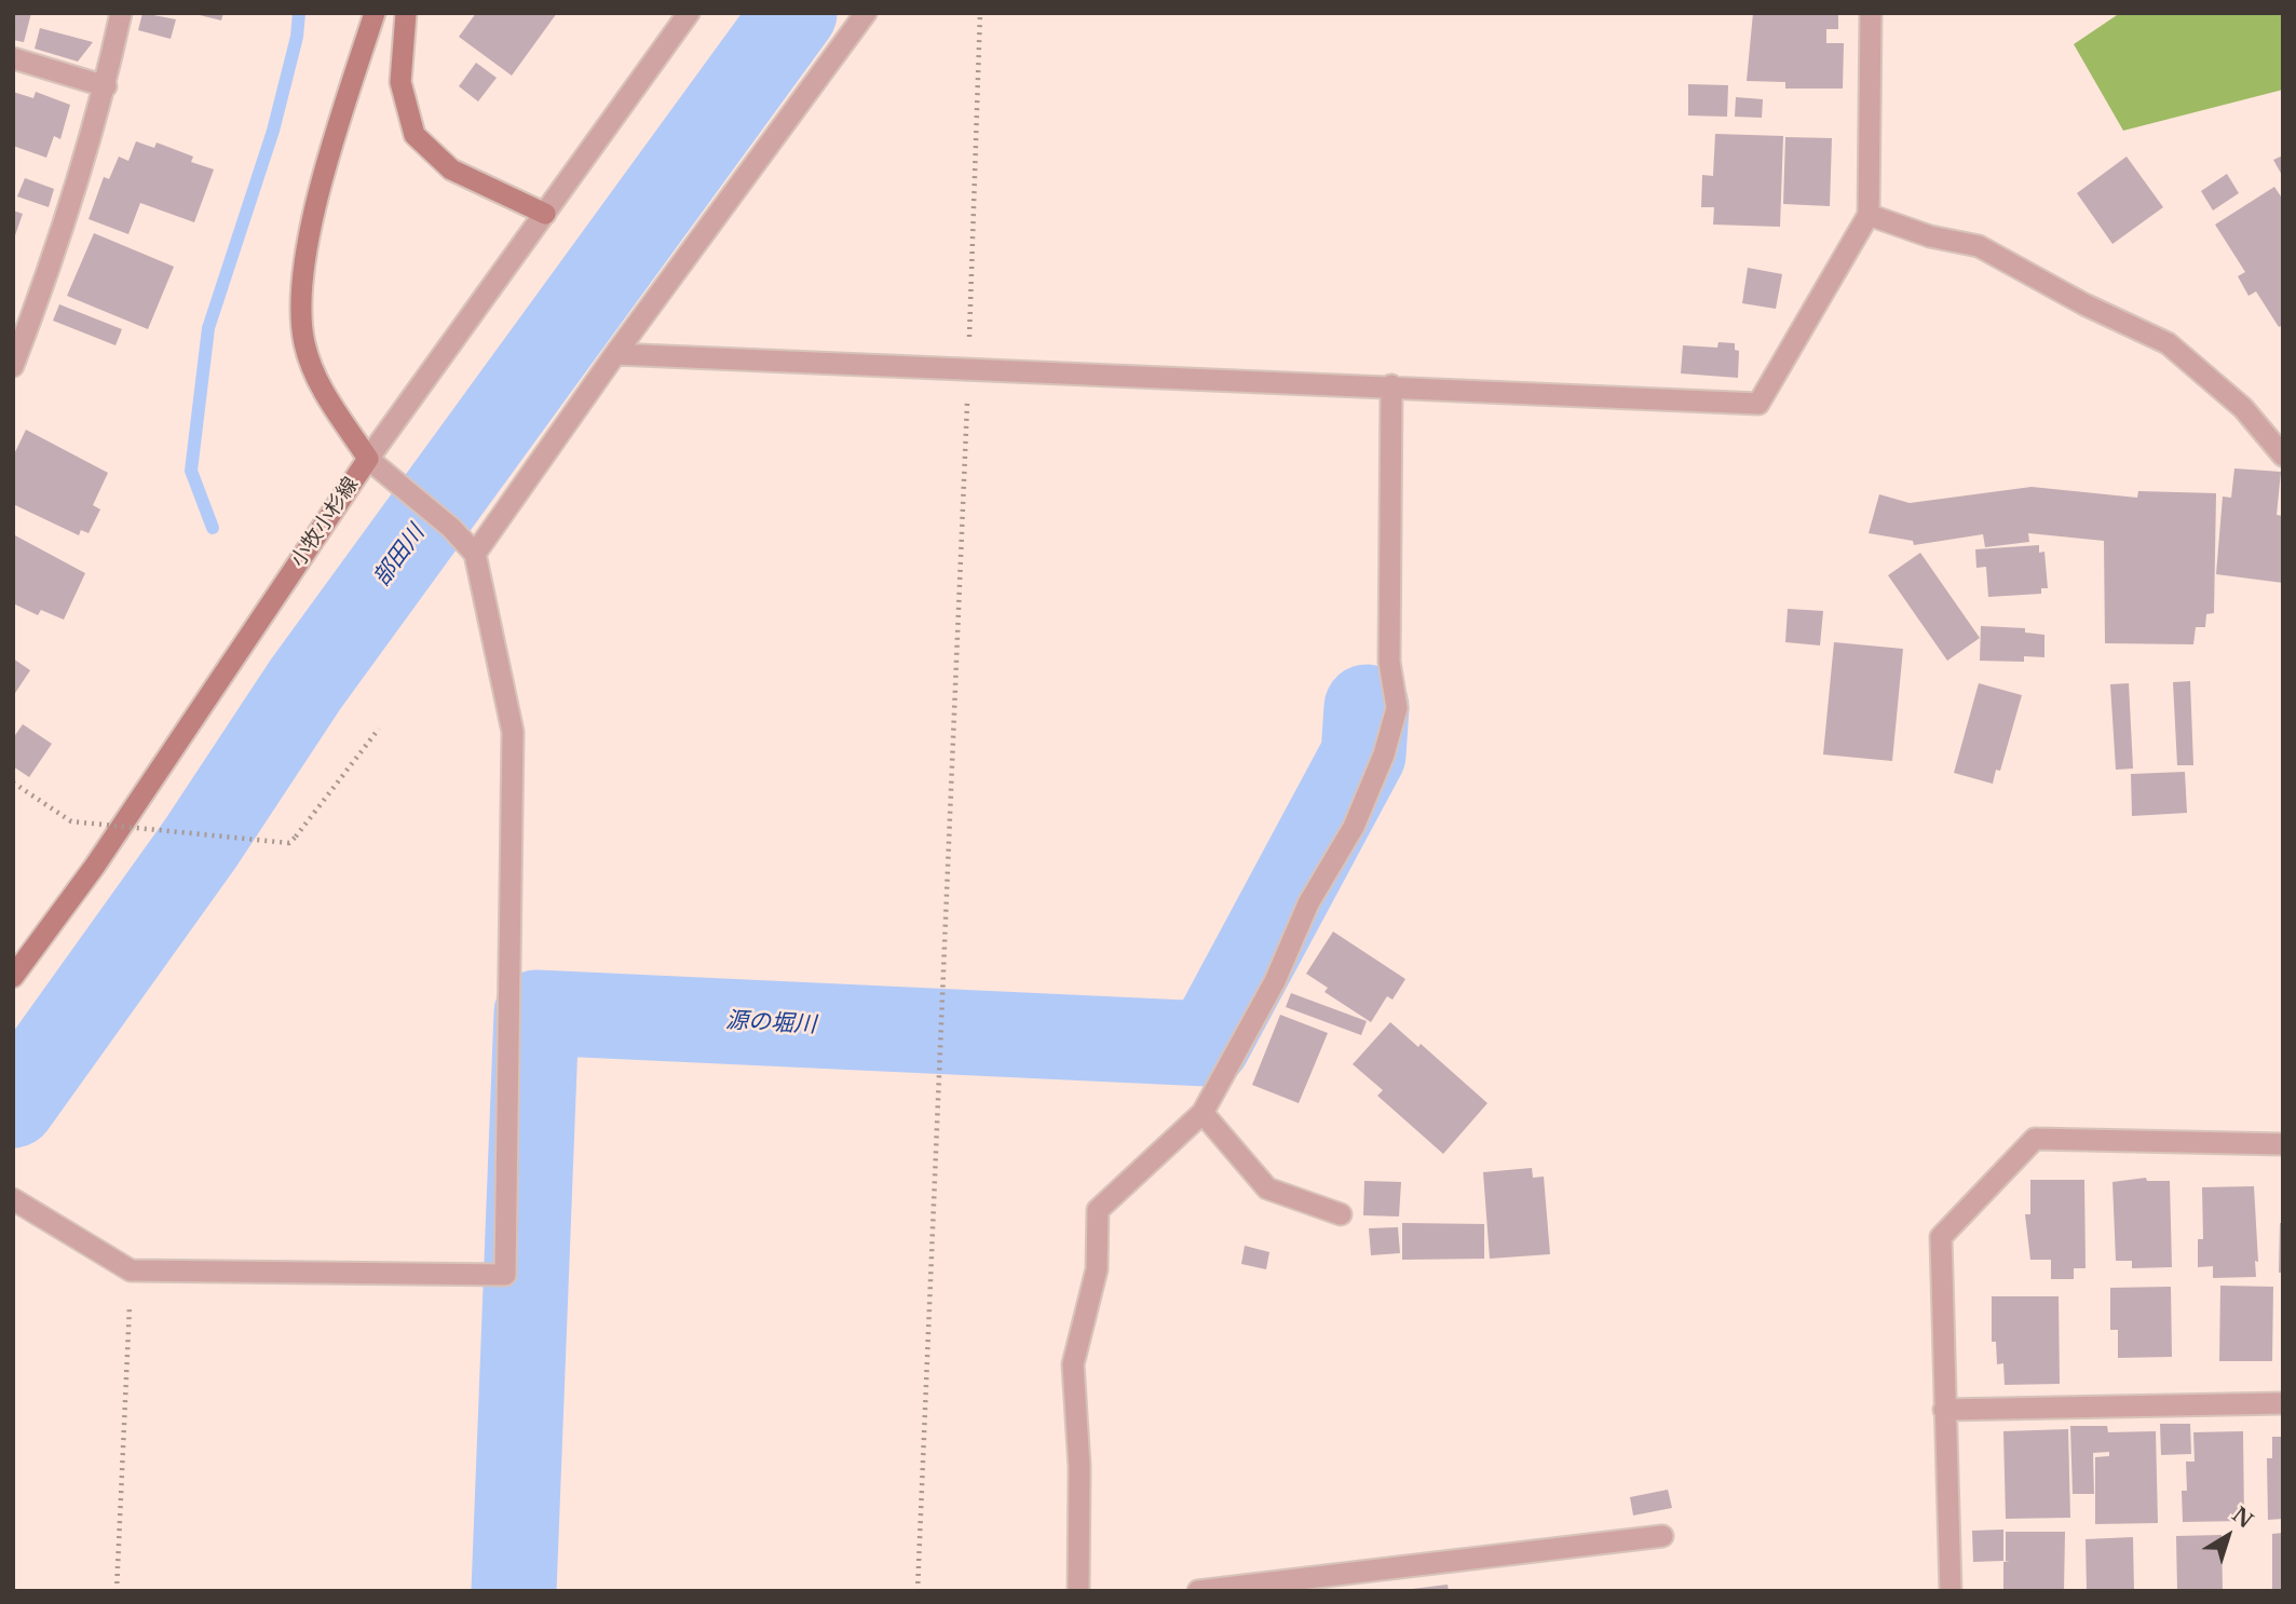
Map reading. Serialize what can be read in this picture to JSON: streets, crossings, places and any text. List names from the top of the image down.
{
  "streets": {
    "main road": ["小牧小杉線"]
  },
  "water": ["部田川", "源の堀川"],
  "north": "top right"
}
